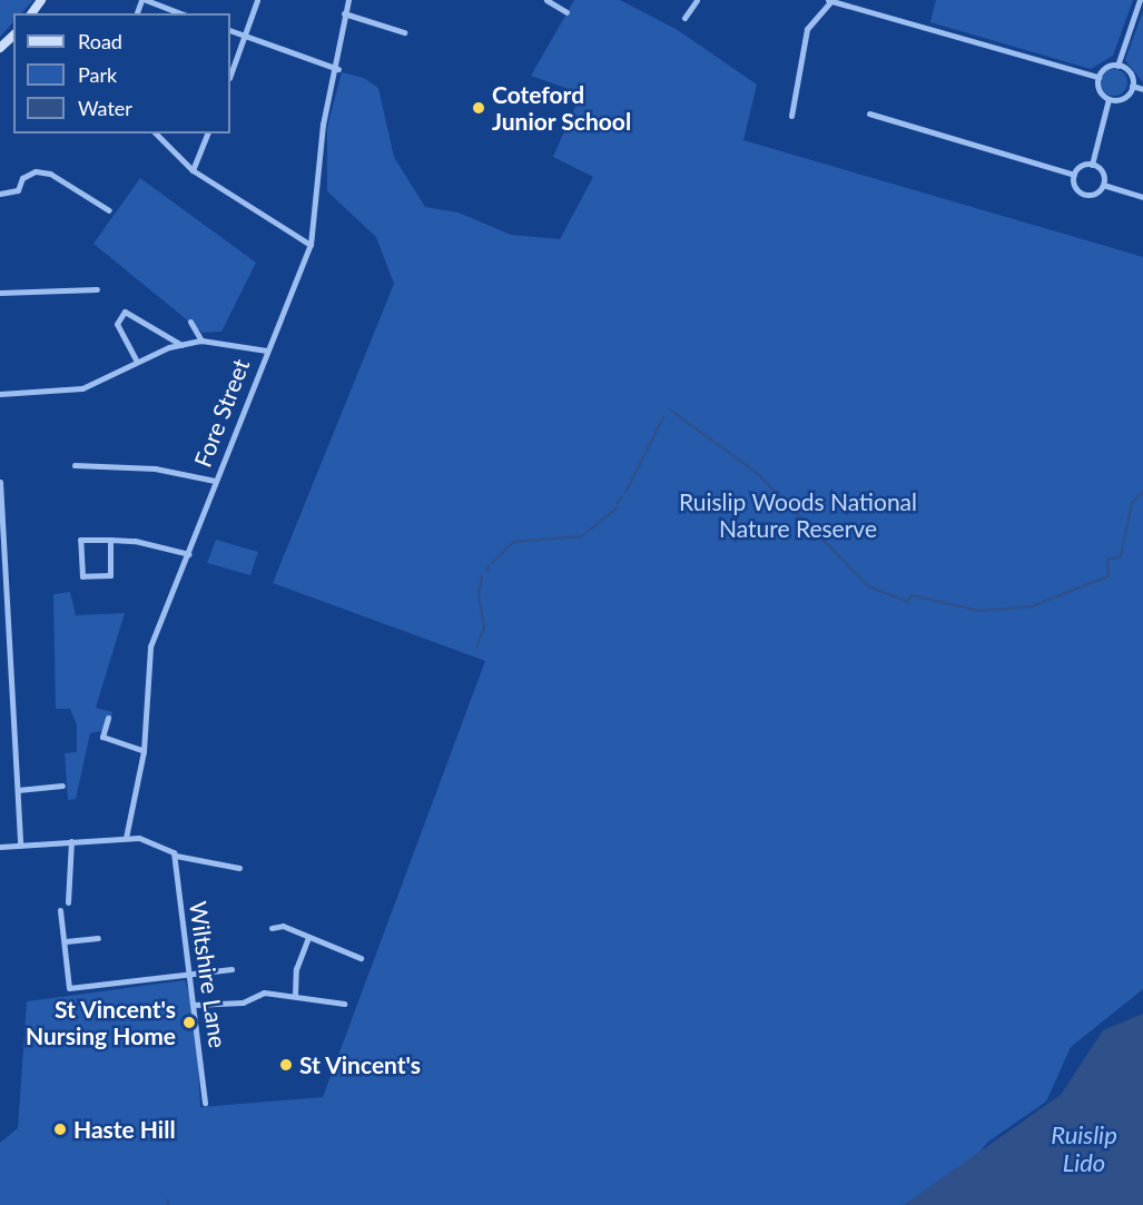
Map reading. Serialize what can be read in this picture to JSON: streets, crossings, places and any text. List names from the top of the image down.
{
  "streets": {
    "street": ["Fore Street", "Wiltshire Lane"]
  },
  "water": ["Ruislip Lido"],
  "parks": ["Ruislip Woods National Nature Reserve"],
  "places": [
    "Coteford Junior School",
    "St Vincent's Nursing Home",
    "St Vincent's",
    "Haste Hill"
  ],
  "legend": ["Road", "Park", "Water"]
}
